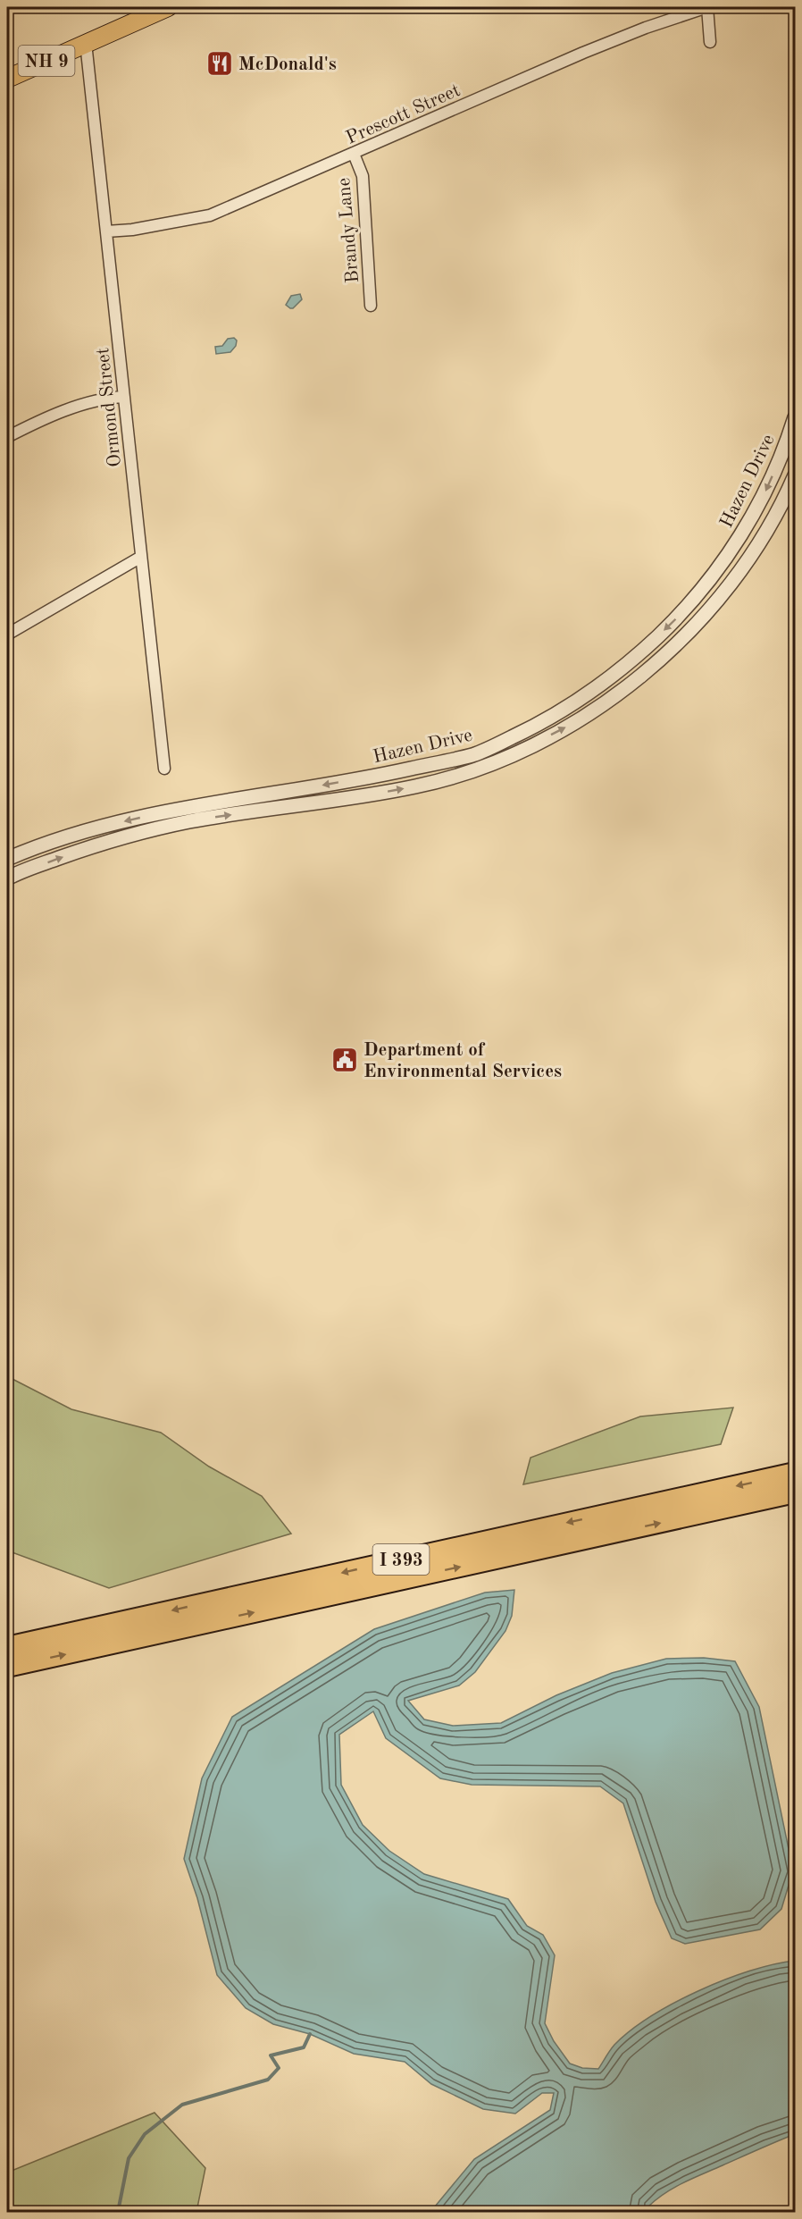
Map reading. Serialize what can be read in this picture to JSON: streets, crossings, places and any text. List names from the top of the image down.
{
  "streets": {
    "highway": ["I 393"],
    "main road": ["NH 9"],
    "street": [
      "Prescott Street",
      "Brandy Lane",
      "Ormond Street",
      "Hazen Drive"
    ]
  },
  "crossings": [
    ["NH 9", "Ormond Street"],
    ["Prescott Street", "Brandy Lane"],
    ["Prescott Street", "Ormond Street"]
  ],
  "places": {
    "restaurant": ["McDonald's"],
    "public building": ["Department of Environmental Services"]
  }
}
